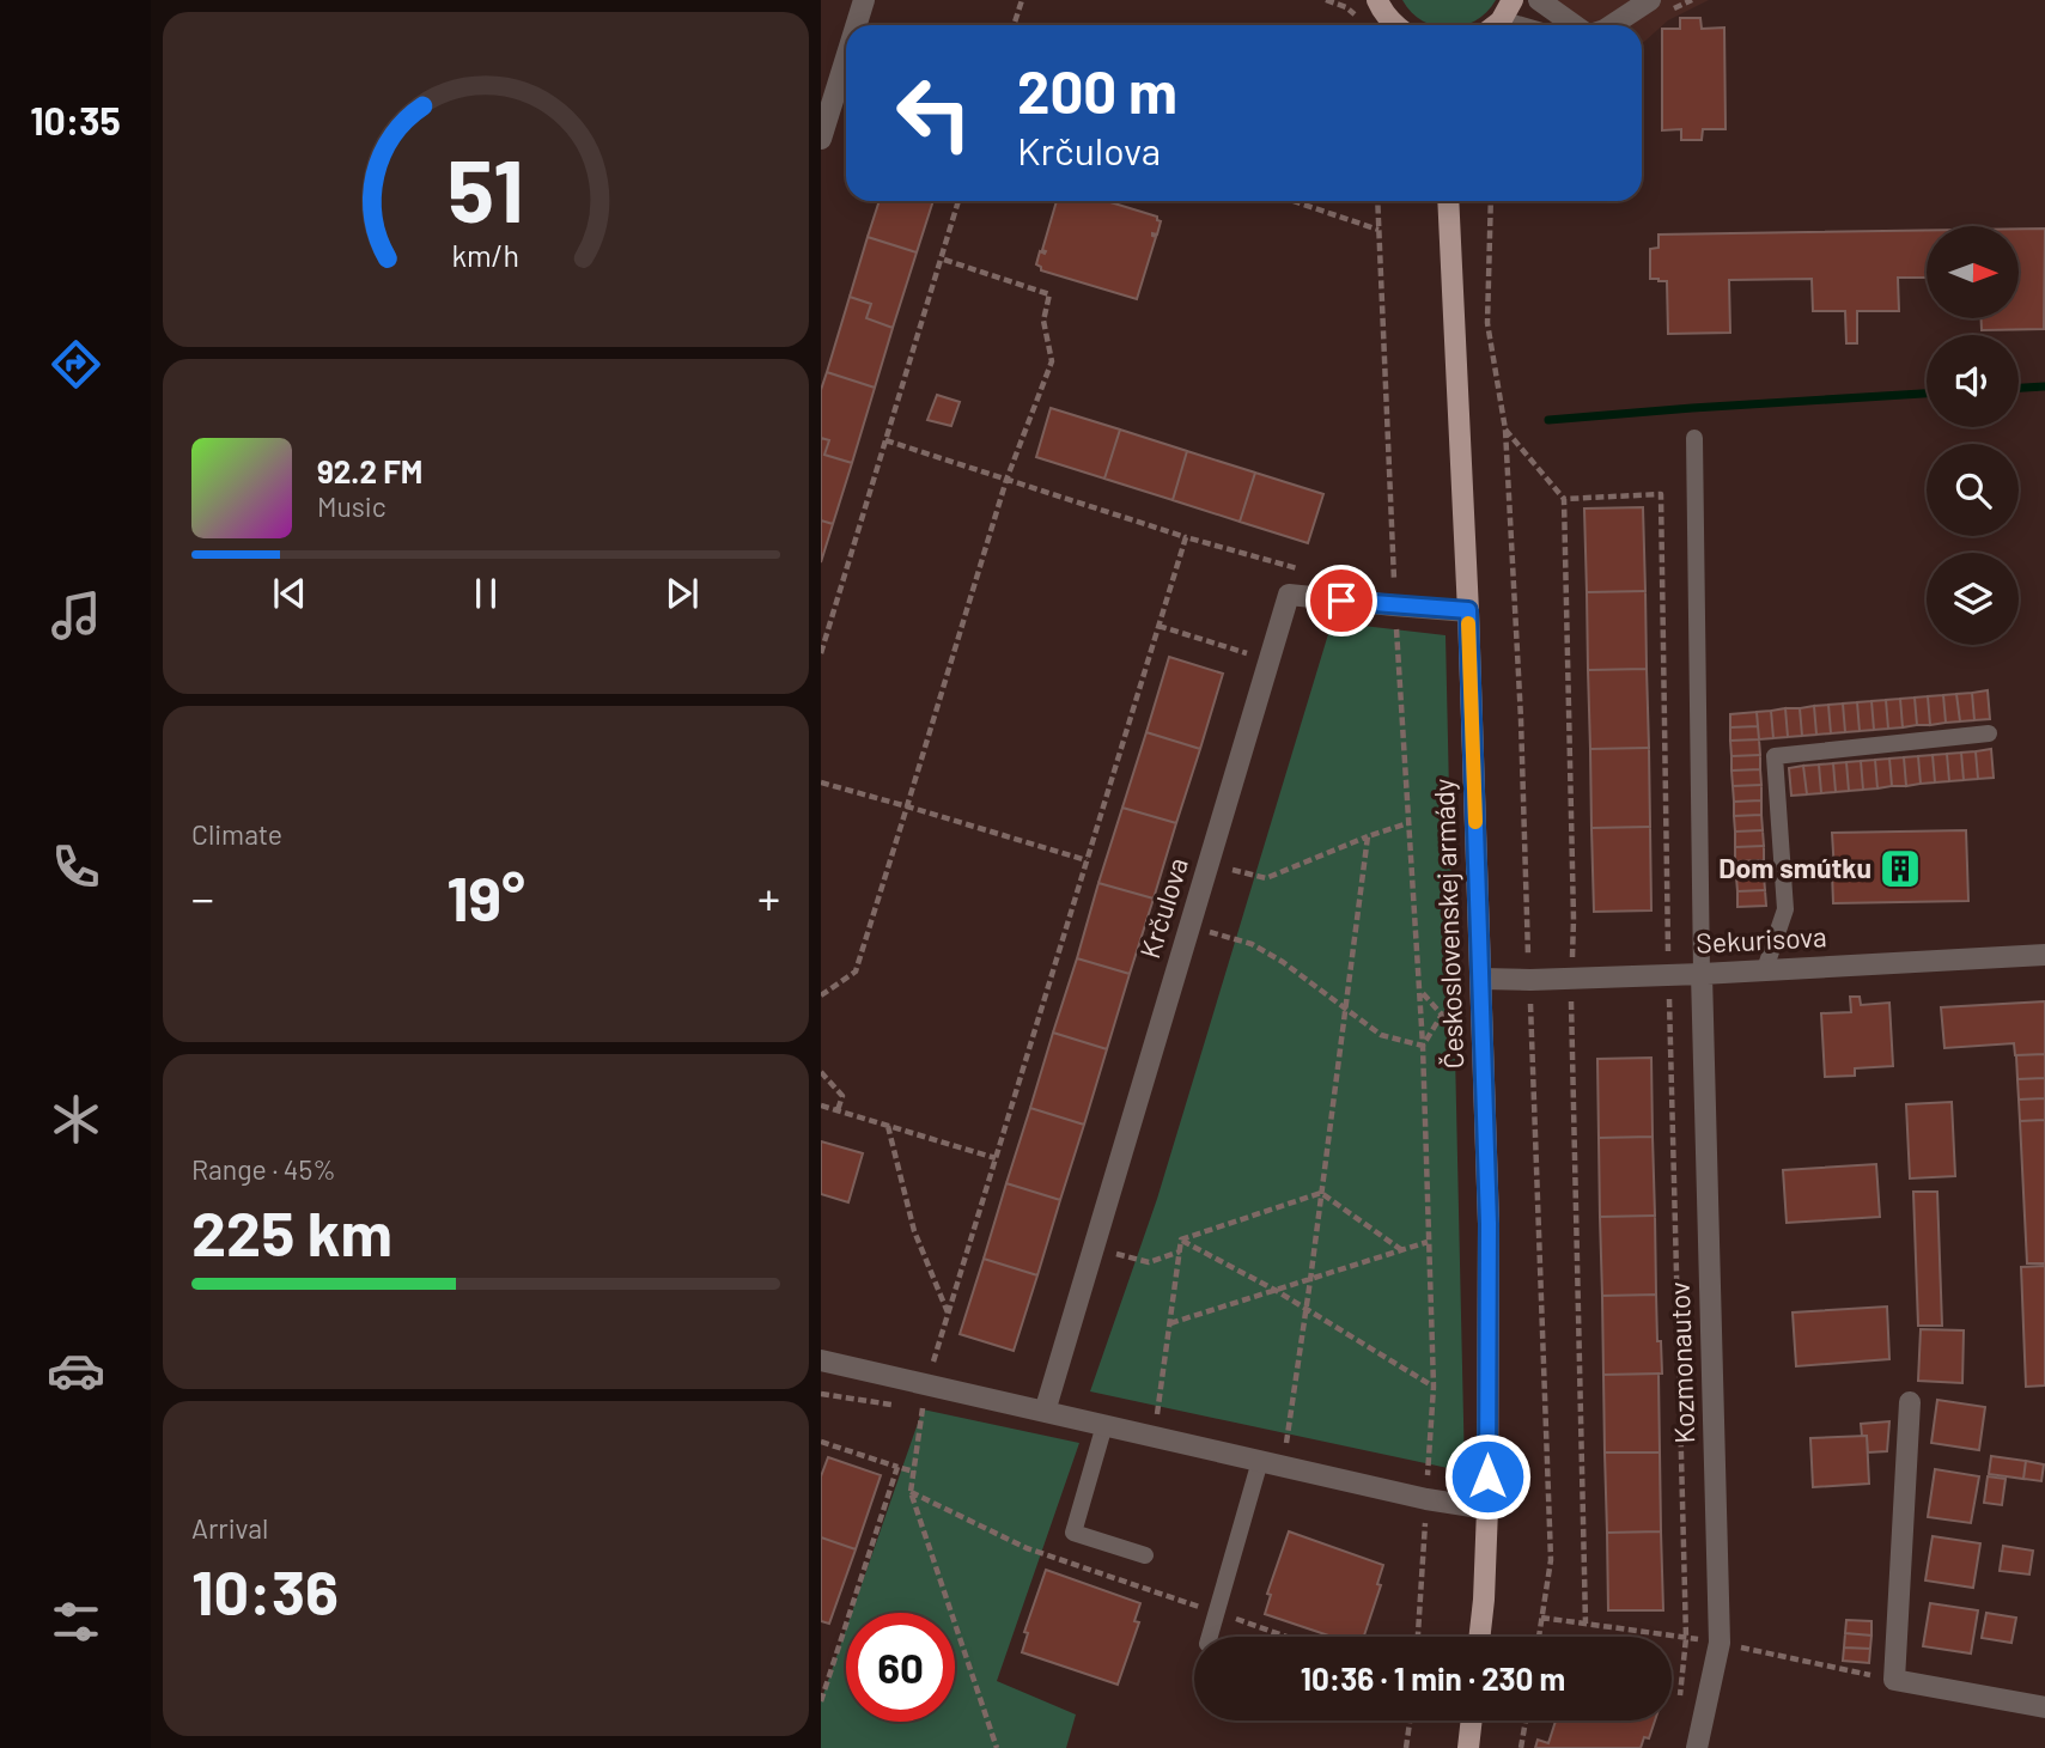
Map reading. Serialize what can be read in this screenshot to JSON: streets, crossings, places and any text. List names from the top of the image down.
{
  "streets": {
    "main road": ["Československej armády"],
    "street": ["Krčulova", "Sekurisova", "Kozmonautov"]
  },
  "crossings": [
    ["Krčulova", "Československej armády"],
    ["Československej armády", "Sekurisova"],
    ["Sekurisova", "Kozmonautov"]
  ],
  "places": {
    "building": ["Dom smútku"]
  },
  "north": "right",
  "page": {
    "tabs": "10:35",
    "turn": ["200 m", "Krčulova"],
    "song": ["92.2 FM", "Music"],
    "tile": [
      "Climate",
      ["Range · 45%", "225 km"],
      ["Arrival", "10:36"]
    ],
    "heat": ["−", "19°", "+"],
    "limit": "60",
    "trip": "10:36 · 1 min · 230 m",
    "gauge": ["51", "km/h"]
  }
}
